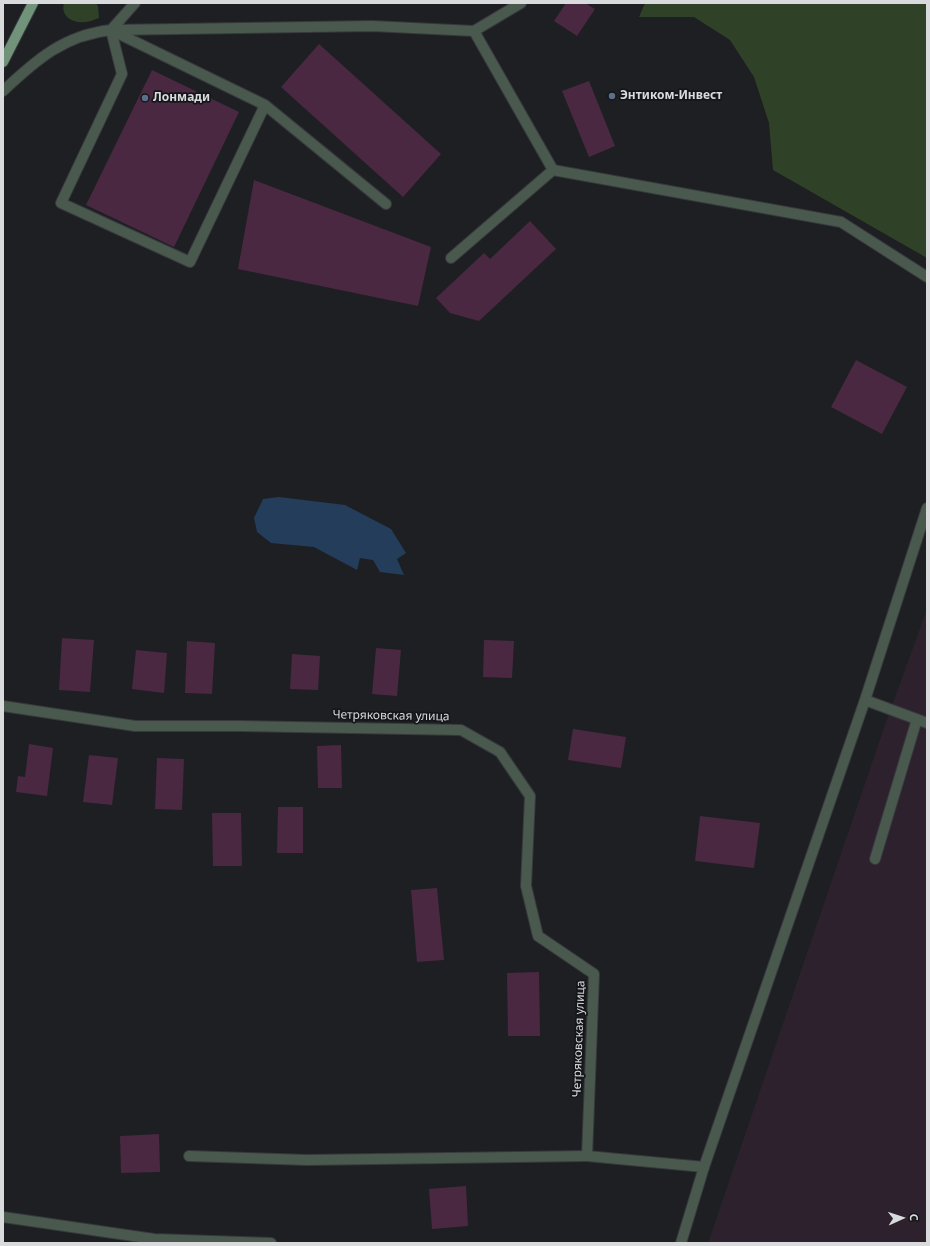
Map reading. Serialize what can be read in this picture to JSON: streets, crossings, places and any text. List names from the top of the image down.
{
  "streets": {
    "street": ["Четряковская улица"]
  },
  "places": ["Энтиком-Инвест", "Лонмади"],
  "north": "right"
}
